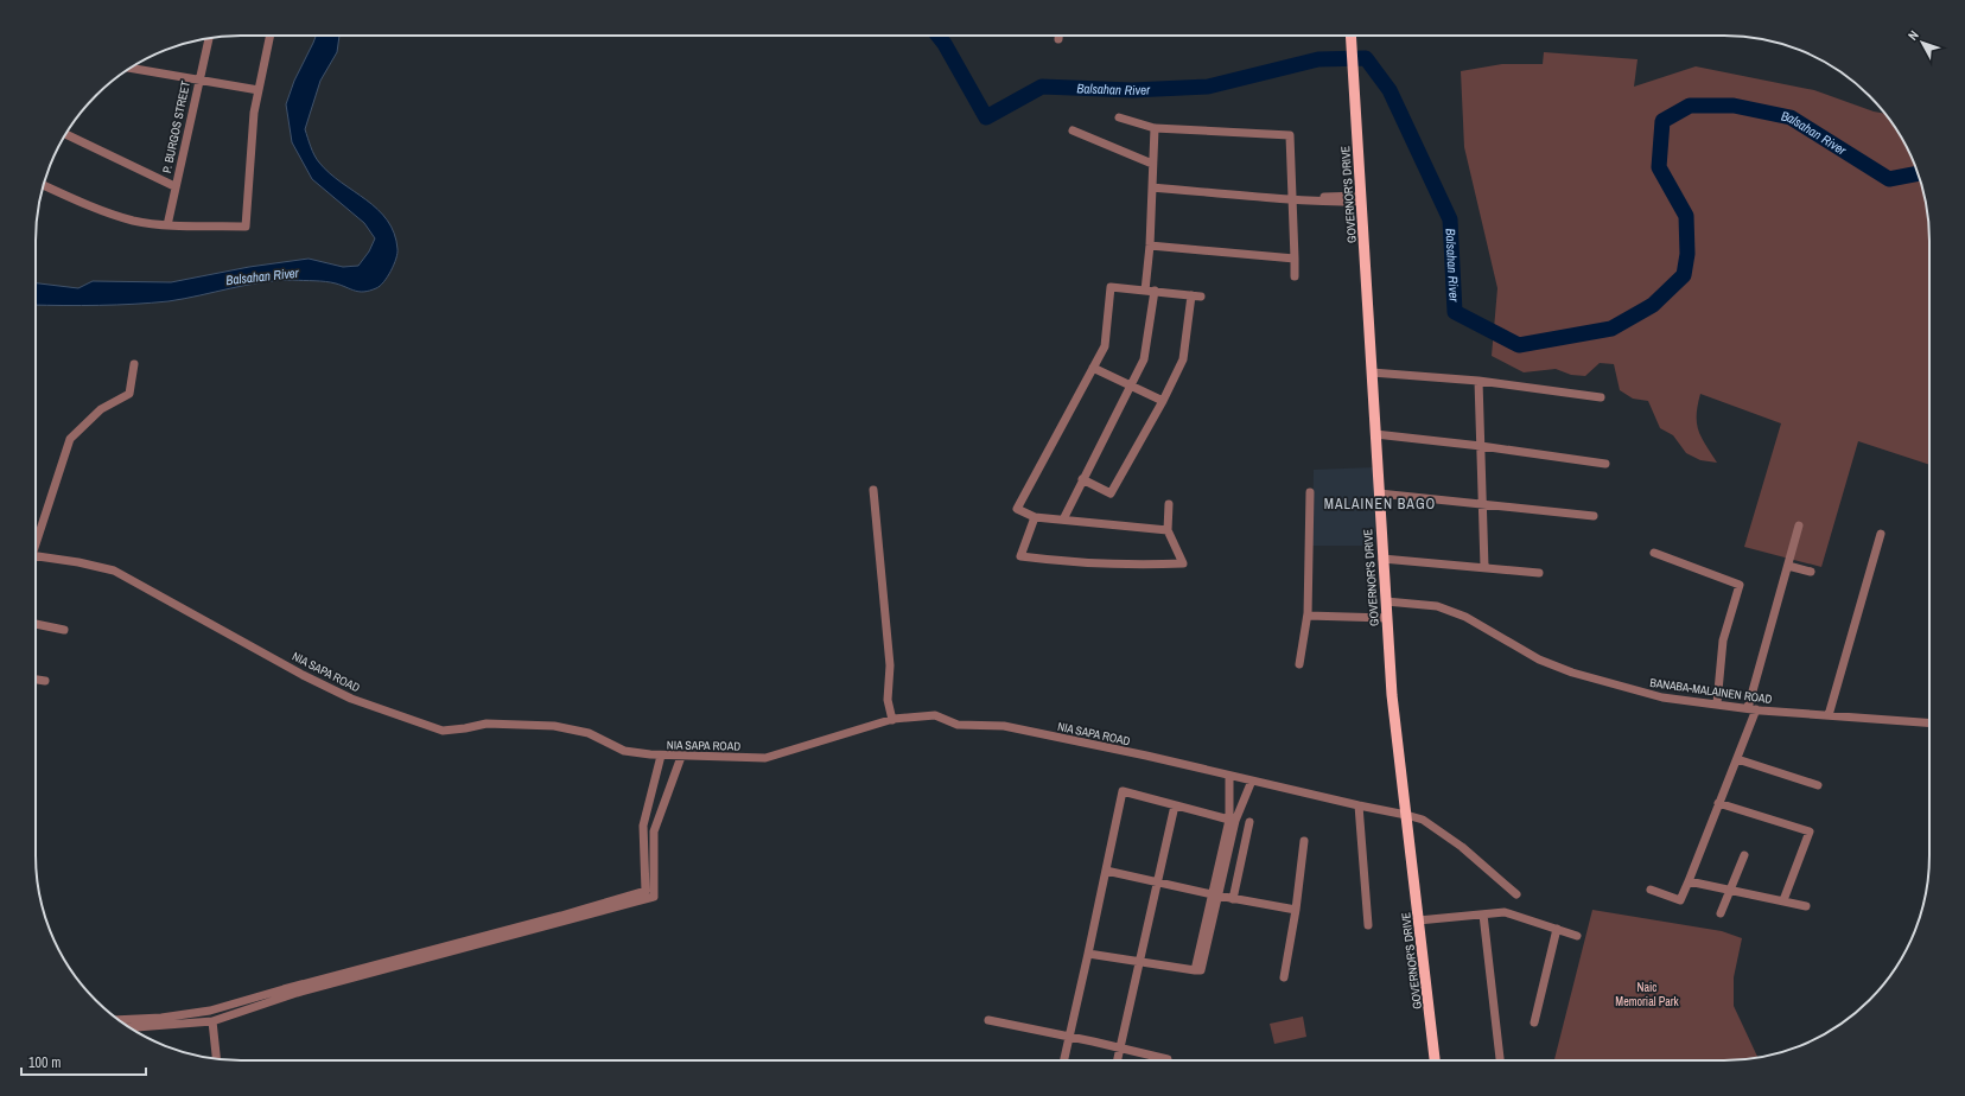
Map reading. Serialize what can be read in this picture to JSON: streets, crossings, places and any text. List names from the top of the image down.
{
  "streets": {
    "main road": ["GOVERNOR'S DRIVE"],
    "street": ["P. BURGOS STREET", "NIA SAPA ROAD", "BANABA-MALAINEN ROAD"]
  },
  "crossings": [
    ["GOVERNOR'S DRIVE", "NIA SAPA ROAD"],
    ["GOVERNOR'S DRIVE", "BANABA-MALAINEN ROAD"]
  ],
  "districts": ["MALAINEN BAGO"],
  "water": ["Balsahan River"],
  "parks": ["Naic Memorial Park"],
  "scale_bar": "100 m",
  "north": "top left"
}
